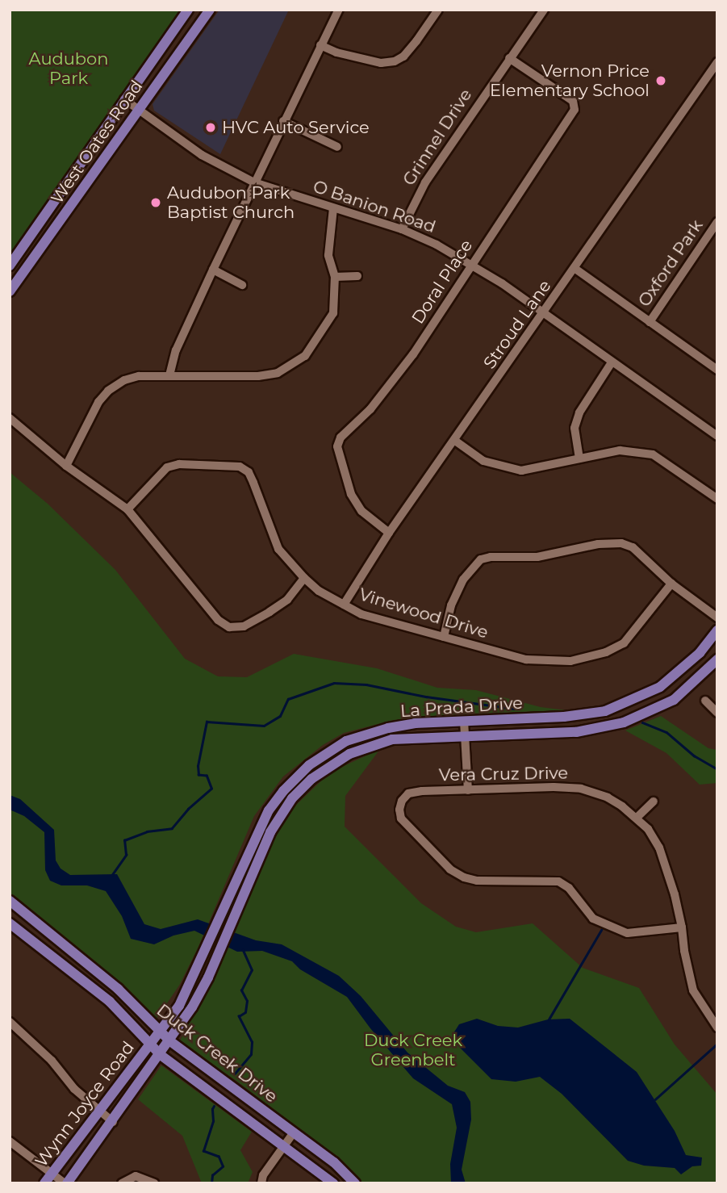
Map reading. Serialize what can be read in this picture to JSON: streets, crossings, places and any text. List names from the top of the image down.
{
  "streets": {
    "main road": [
      "West Oates Road",
      "La Prada Drive",
      "Duck Creek Drive",
      "Wynn Joyce Road"
    ],
    "street": [
      "Grinnel Drive",
      "O Banion Road",
      "Oxford Park",
      "Doral Place",
      "Stroud Lane",
      "Vinewood Drive",
      "Vera Cruz Drive"
    ]
  },
  "crossings": [
    ["Grinnel Drive", "O Banion Road"],
    ["Grinnel Drive", "Doral Place"],
    ["West Oates Road", "O Banion Road"],
    ["O Banion Road", "Doral Place"],
    ["O Banion Road", "Stroud Lane"],
    ["Doral Place", "Stroud Lane"],
    ["Stroud Lane", "Vinewood Drive"],
    ["La Prada Drive", "Duck Creek Drive"],
    ["La Prada Drive", "Wynn Joyce Road"],
    ["Duck Creek Drive", "Wynn Joyce Road"]
  ],
  "parks": ["Audubon Park", "Duck Creek Greenbelt"],
  "places": ["Vernon Price Elementary School", "HVC Auto Service", "Audubon Park Baptist Church"]
}
